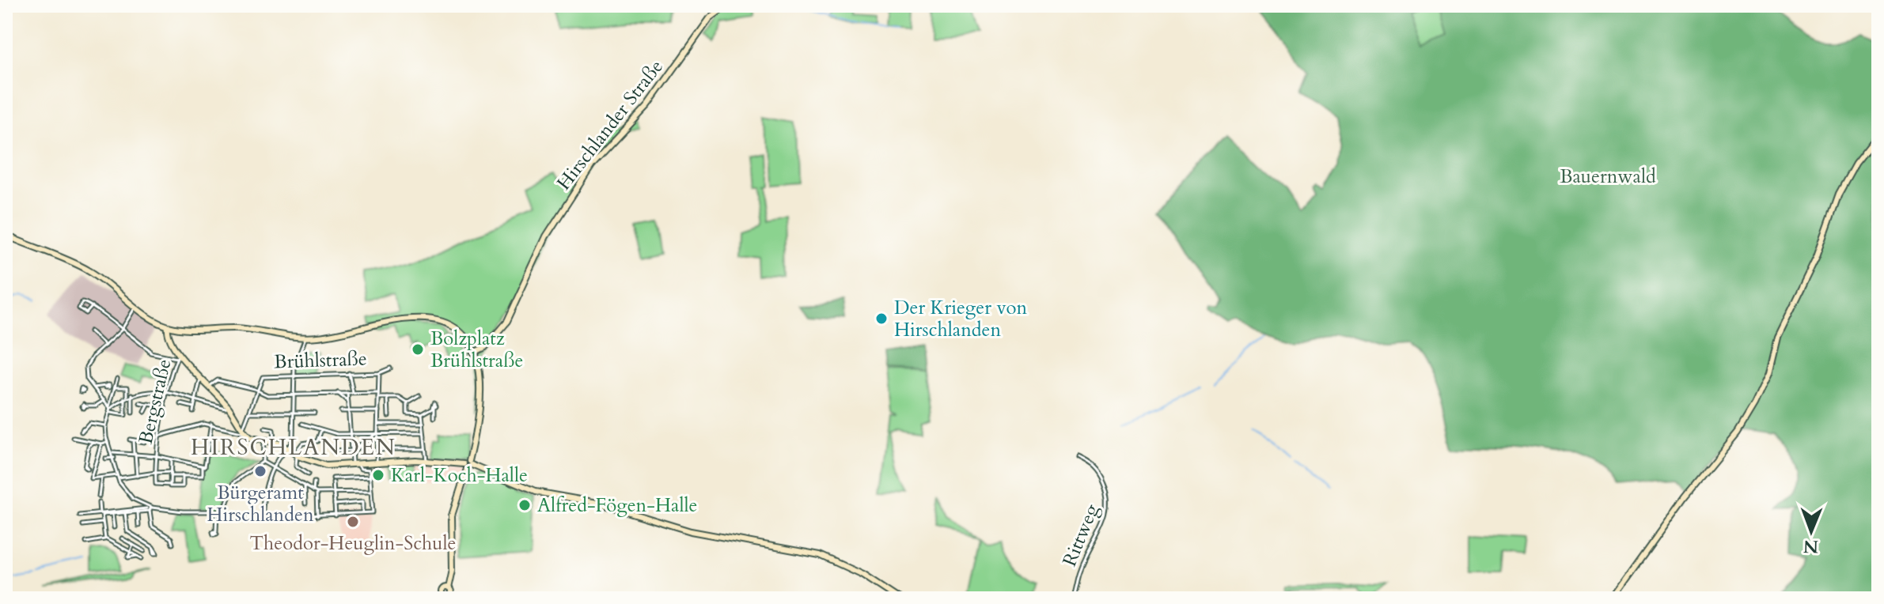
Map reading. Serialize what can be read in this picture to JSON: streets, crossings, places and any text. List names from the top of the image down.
{
  "streets": {
    "main road": ["Hirschlander Straße"],
    "street": ["Brühlstraße", "Bergstraße", "Rittweg"]
  },
  "districts": ["HIRSCHLANDEN"],
  "parks": ["Bauernwald"],
  "places": [
    "Der Krieger von Hirschlanden",
    "Bolzplatz Brühlstraße",
    "Bürgeramt Hirschlanden",
    "Karl-Koch-Halle",
    "Alfred-Fögen-Halle",
    "Theodor-Heuglin-Schule"
  ],
  "north": "bottom"
}
